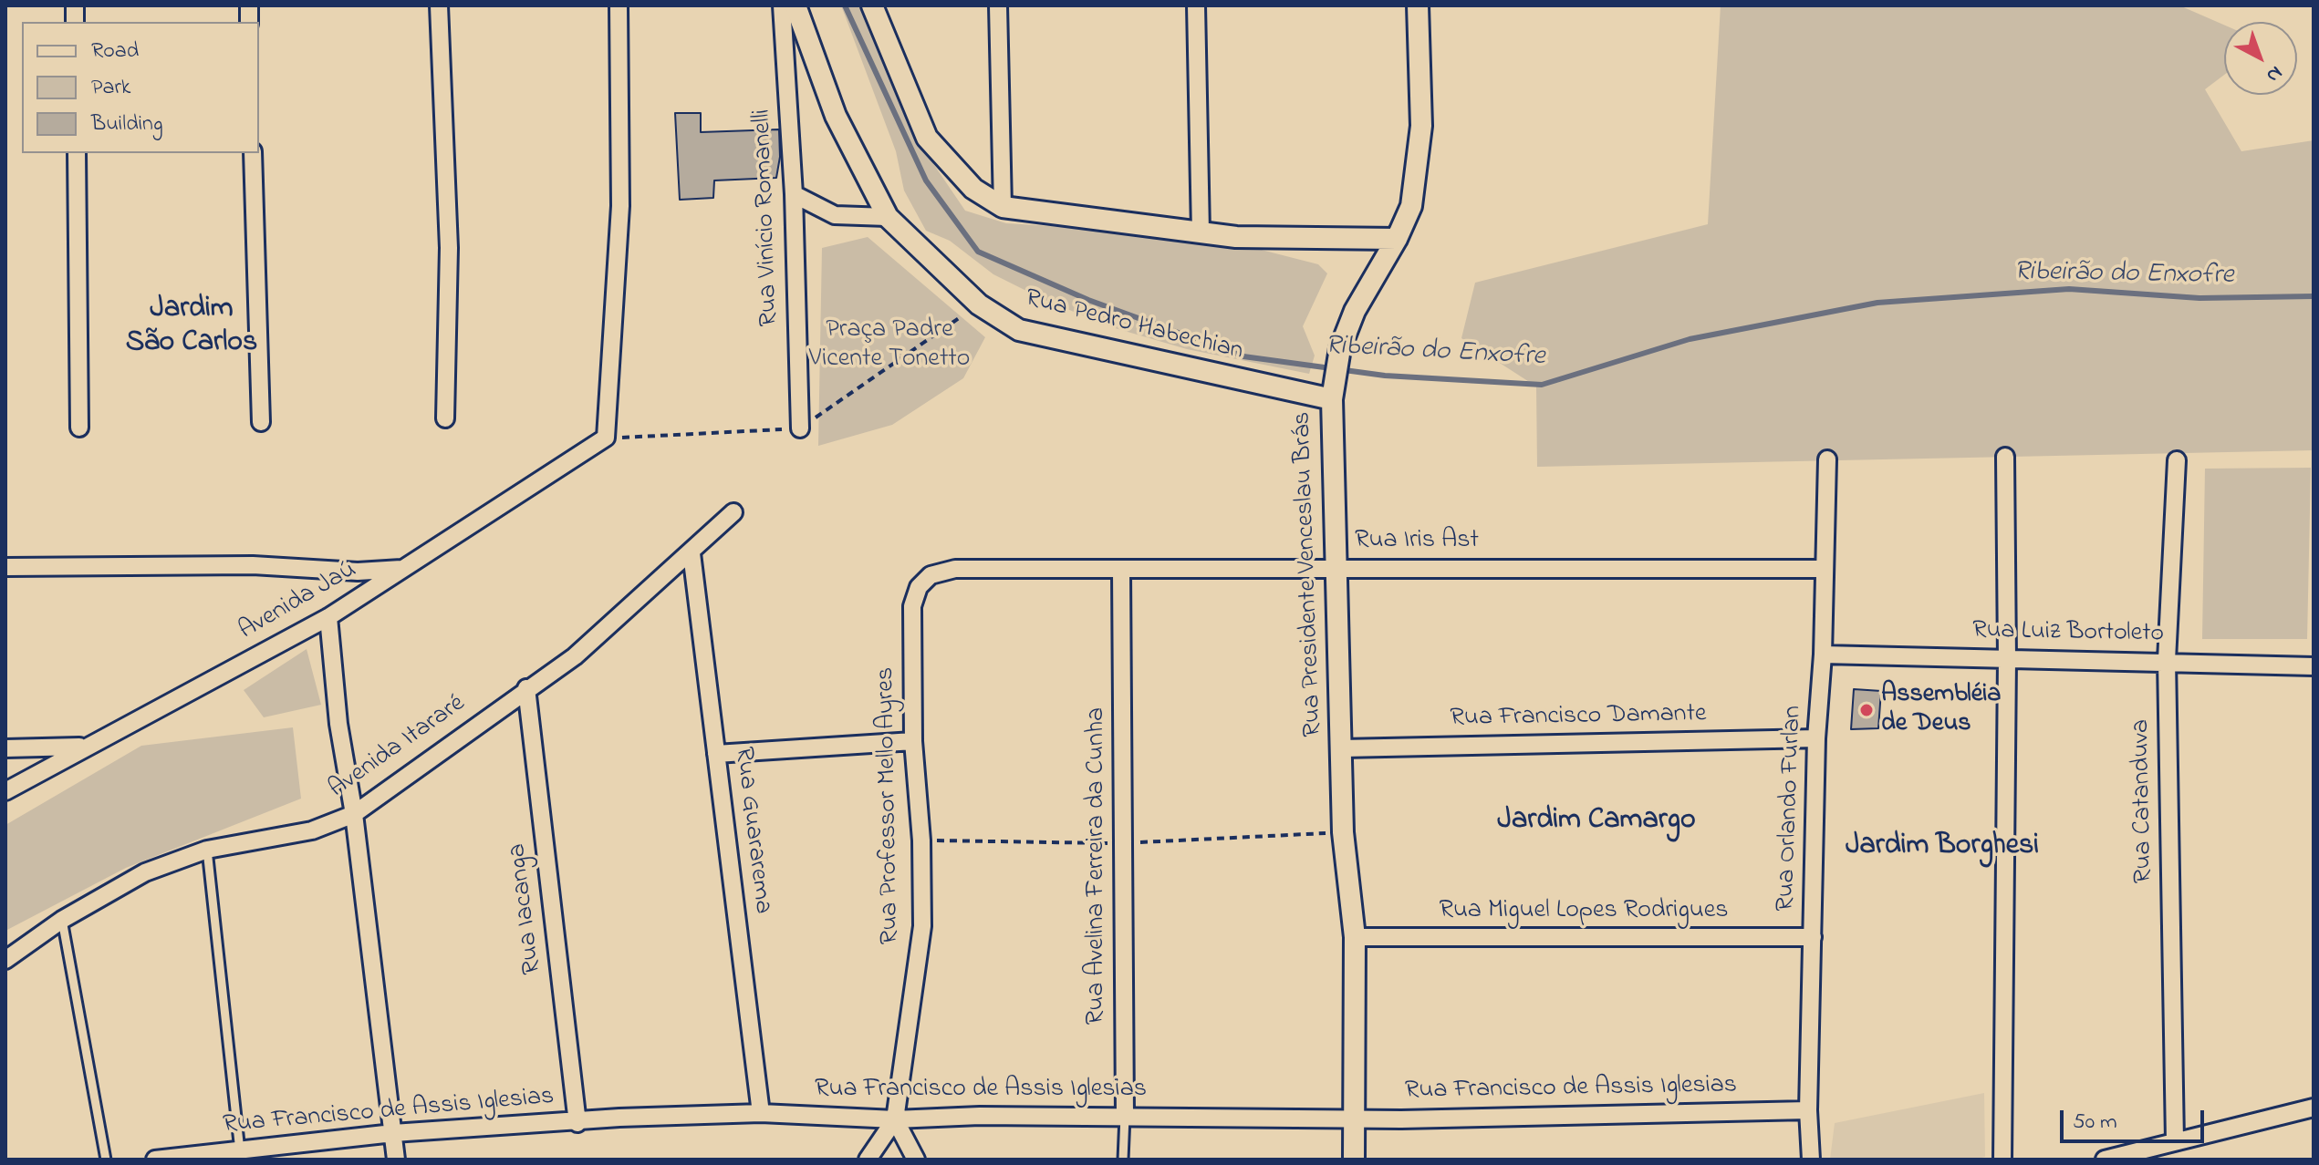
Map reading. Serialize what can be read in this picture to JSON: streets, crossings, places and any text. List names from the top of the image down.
{
  "streets": {
    "street": [
      "Rua Vinício Romanelli",
      "Rua Pedro Habechian",
      "Rua Iris Ast",
      "Rua Presidente Venceslau Brás",
      "Avenida Jaú",
      "Rua Luiz Bortoleto",
      "Rua Francisco Damante",
      "Avenida Itararé",
      "Rua Catanduva",
      "Rua Professor Mello Ayres",
      "Rua Orlando Furlan",
      "Rua Guararema",
      "Rua Avelina Ferreira da Cunha",
      "Rua Iacanga",
      "Rua Miguel Lopes Rodrigues",
      "Rua Francisco de Assis Iglesias"
    ]
  },
  "crossings": [
    ["Rua Pedro Habechian", "Rua Presidente Venceslau Brás"],
    ["Rua Iris Ast", "Rua Presidente Venceslau Brás"],
    ["Rua Iris Ast", "Rua Professor Mello Ayres"],
    ["Rua Iris Ast", "Rua Orlando Furlan"],
    ["Rua Iris Ast", "Rua Avelina Ferreira da Cunha"],
    ["Rua Presidente Venceslau Brás", "Rua Francisco Damante"],
    ["Rua Presidente Venceslau Brás", "Rua Miguel Lopes Rodrigues"],
    ["Rua Presidente Venceslau Brás", "Rua Francisco de Assis Iglesias"],
    ["Rua Luiz Bortoleto", "Rua Catanduva"],
    ["Rua Luiz Bortoleto", "Rua Orlando Furlan"],
    ["Rua Francisco Damante", "Rua Orlando Furlan"],
    ["Avenida Itararé", "Rua Guararema"],
    ["Avenida Itararé", "Rua Iacanga"],
    ["Rua Professor Mello Ayres", "Rua Francisco de Assis Iglesias"],
    ["Rua Orlando Furlan", "Rua Miguel Lopes Rodrigues"],
    ["Rua Orlando Furlan", "Rua Francisco de Assis Iglesias"],
    ["Rua Guararema", "Rua Francisco de Assis Iglesias"],
    ["Rua Avelina Ferreira da Cunha", "Rua Francisco de Assis Iglesias"],
    ["Rua Iacanga", "Rua Francisco de Assis Iglesias"]
  ],
  "districts": ["Jardim São Carlos", "Jardim Camargo", "Jardim Borghesi"],
  "water": ["Ribeirão do Enxofre"],
  "parks": ["Praça Padre Vicente Tonetto"],
  "places": ["Assembléia de Deus"],
  "legend": ["Road", "Park", "Building"],
  "scale_bar": "50 m",
  "north": "bottom right"
}
